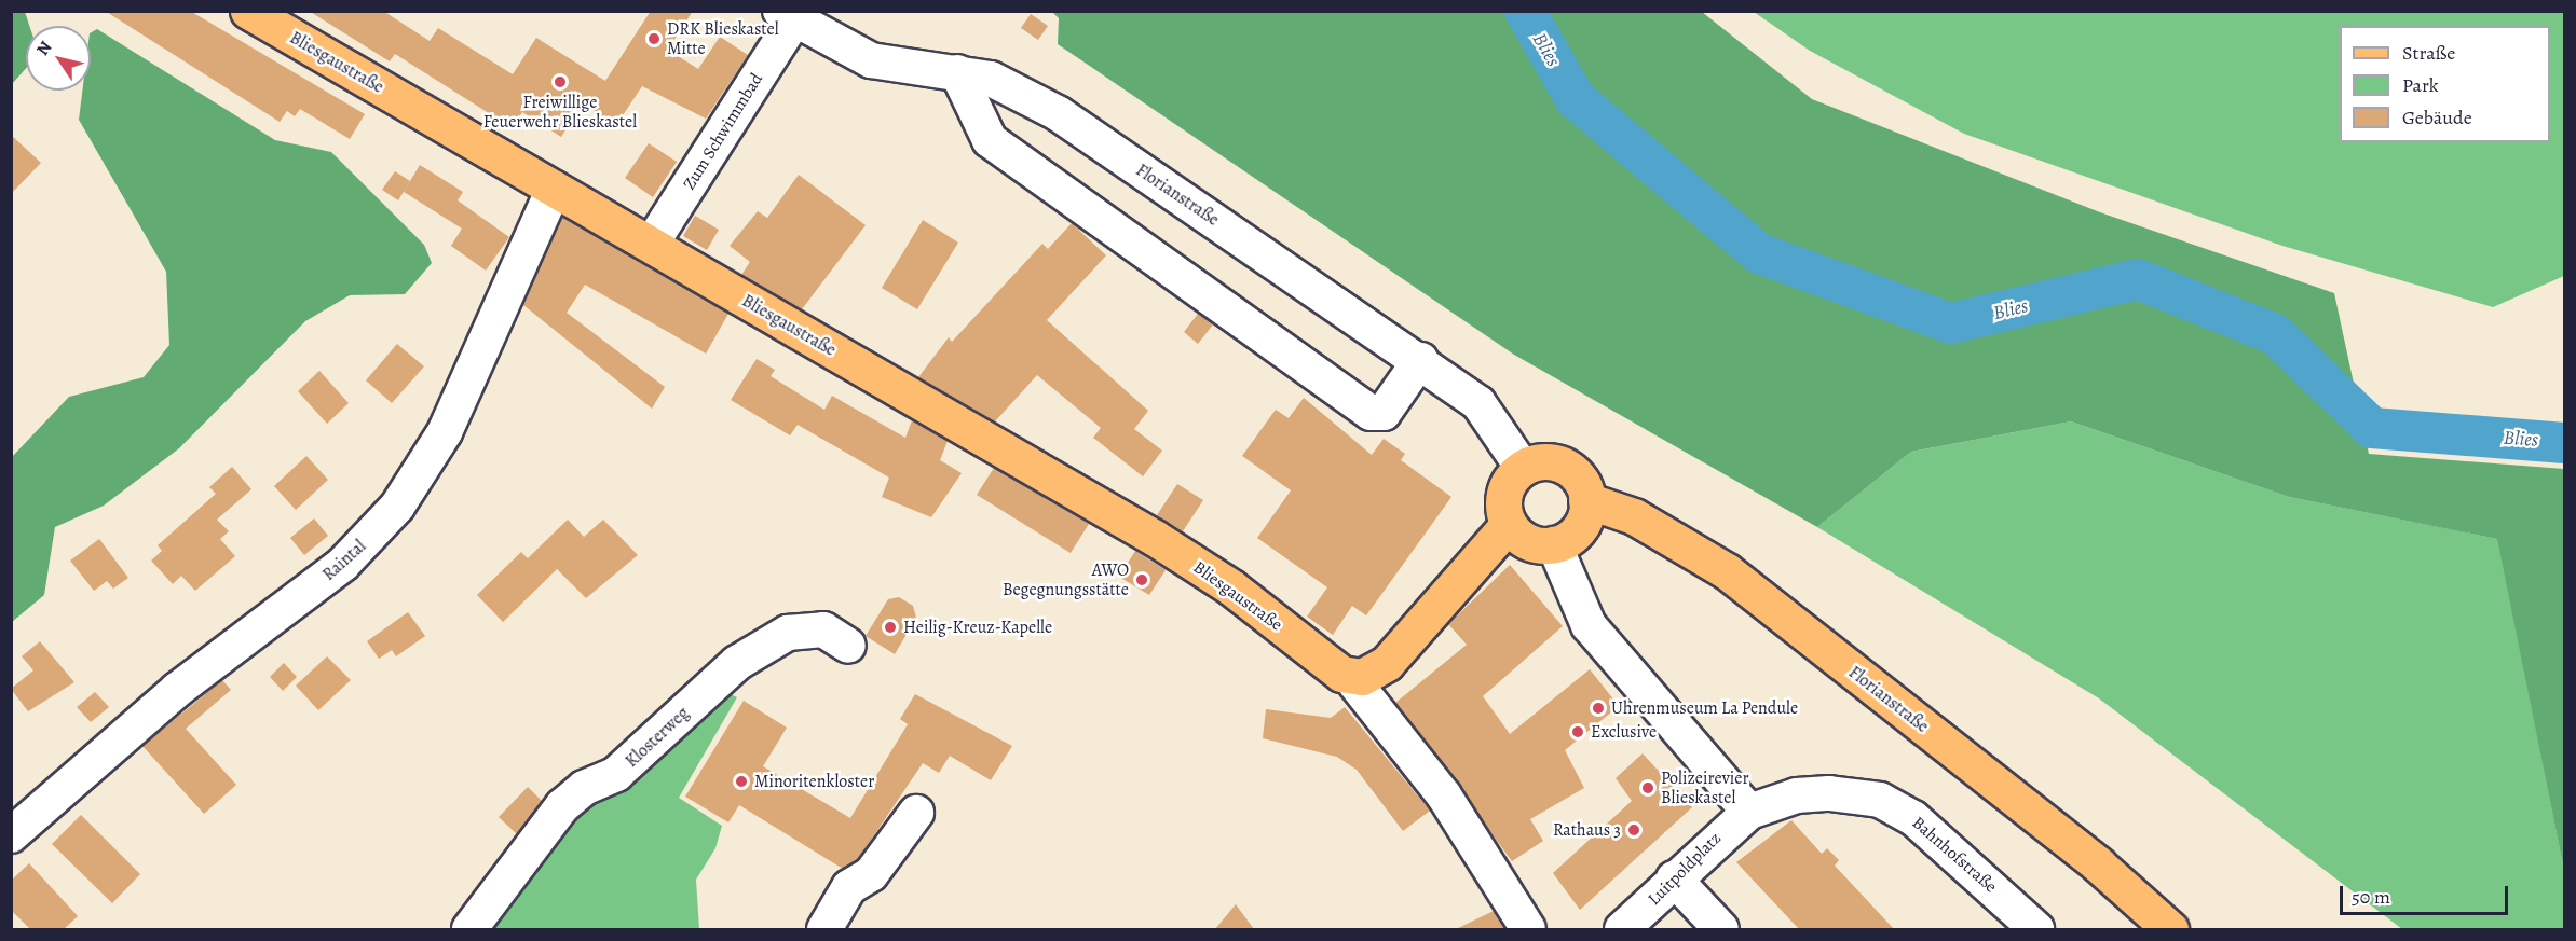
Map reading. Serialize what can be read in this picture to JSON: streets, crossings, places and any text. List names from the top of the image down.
{
  "streets": {
    "main road": ["Bliesgaustraße", "Florianstraße"],
    "street": [
      "Zum Schwimmbad",
      "Raintal",
      "Klosterweg",
      "Bahnhofstraße",
      "Luitpoldplatz"
    ]
  },
  "crossings": [
    ["Bliesgaustraße", "Zum Schwimmbad"],
    ["Bliesgaustraße", "Raintal"],
    ["Zum Schwimmbad", "Florianstraße"],
    ["Bahnhofstraße", "Luitpoldplatz"]
  ],
  "water": ["Blies"],
  "places": [
    "DRK Blieskastel Mitte",
    "Freiwillige Feuerwehr Blieskastel",
    "AWO Begegnungsstätte",
    "Heilig-Kreuz-Kapelle",
    "Uhrenmuseum La Pendule",
    "Exclusive",
    "Minoritenkloster",
    "Polizeirevier Blieskastel",
    "Rathaus 3"
  ],
  "legend": ["Straße", "Park", "Gebäude"],
  "scale_bar": "50 m",
  "north": "top left"
}
